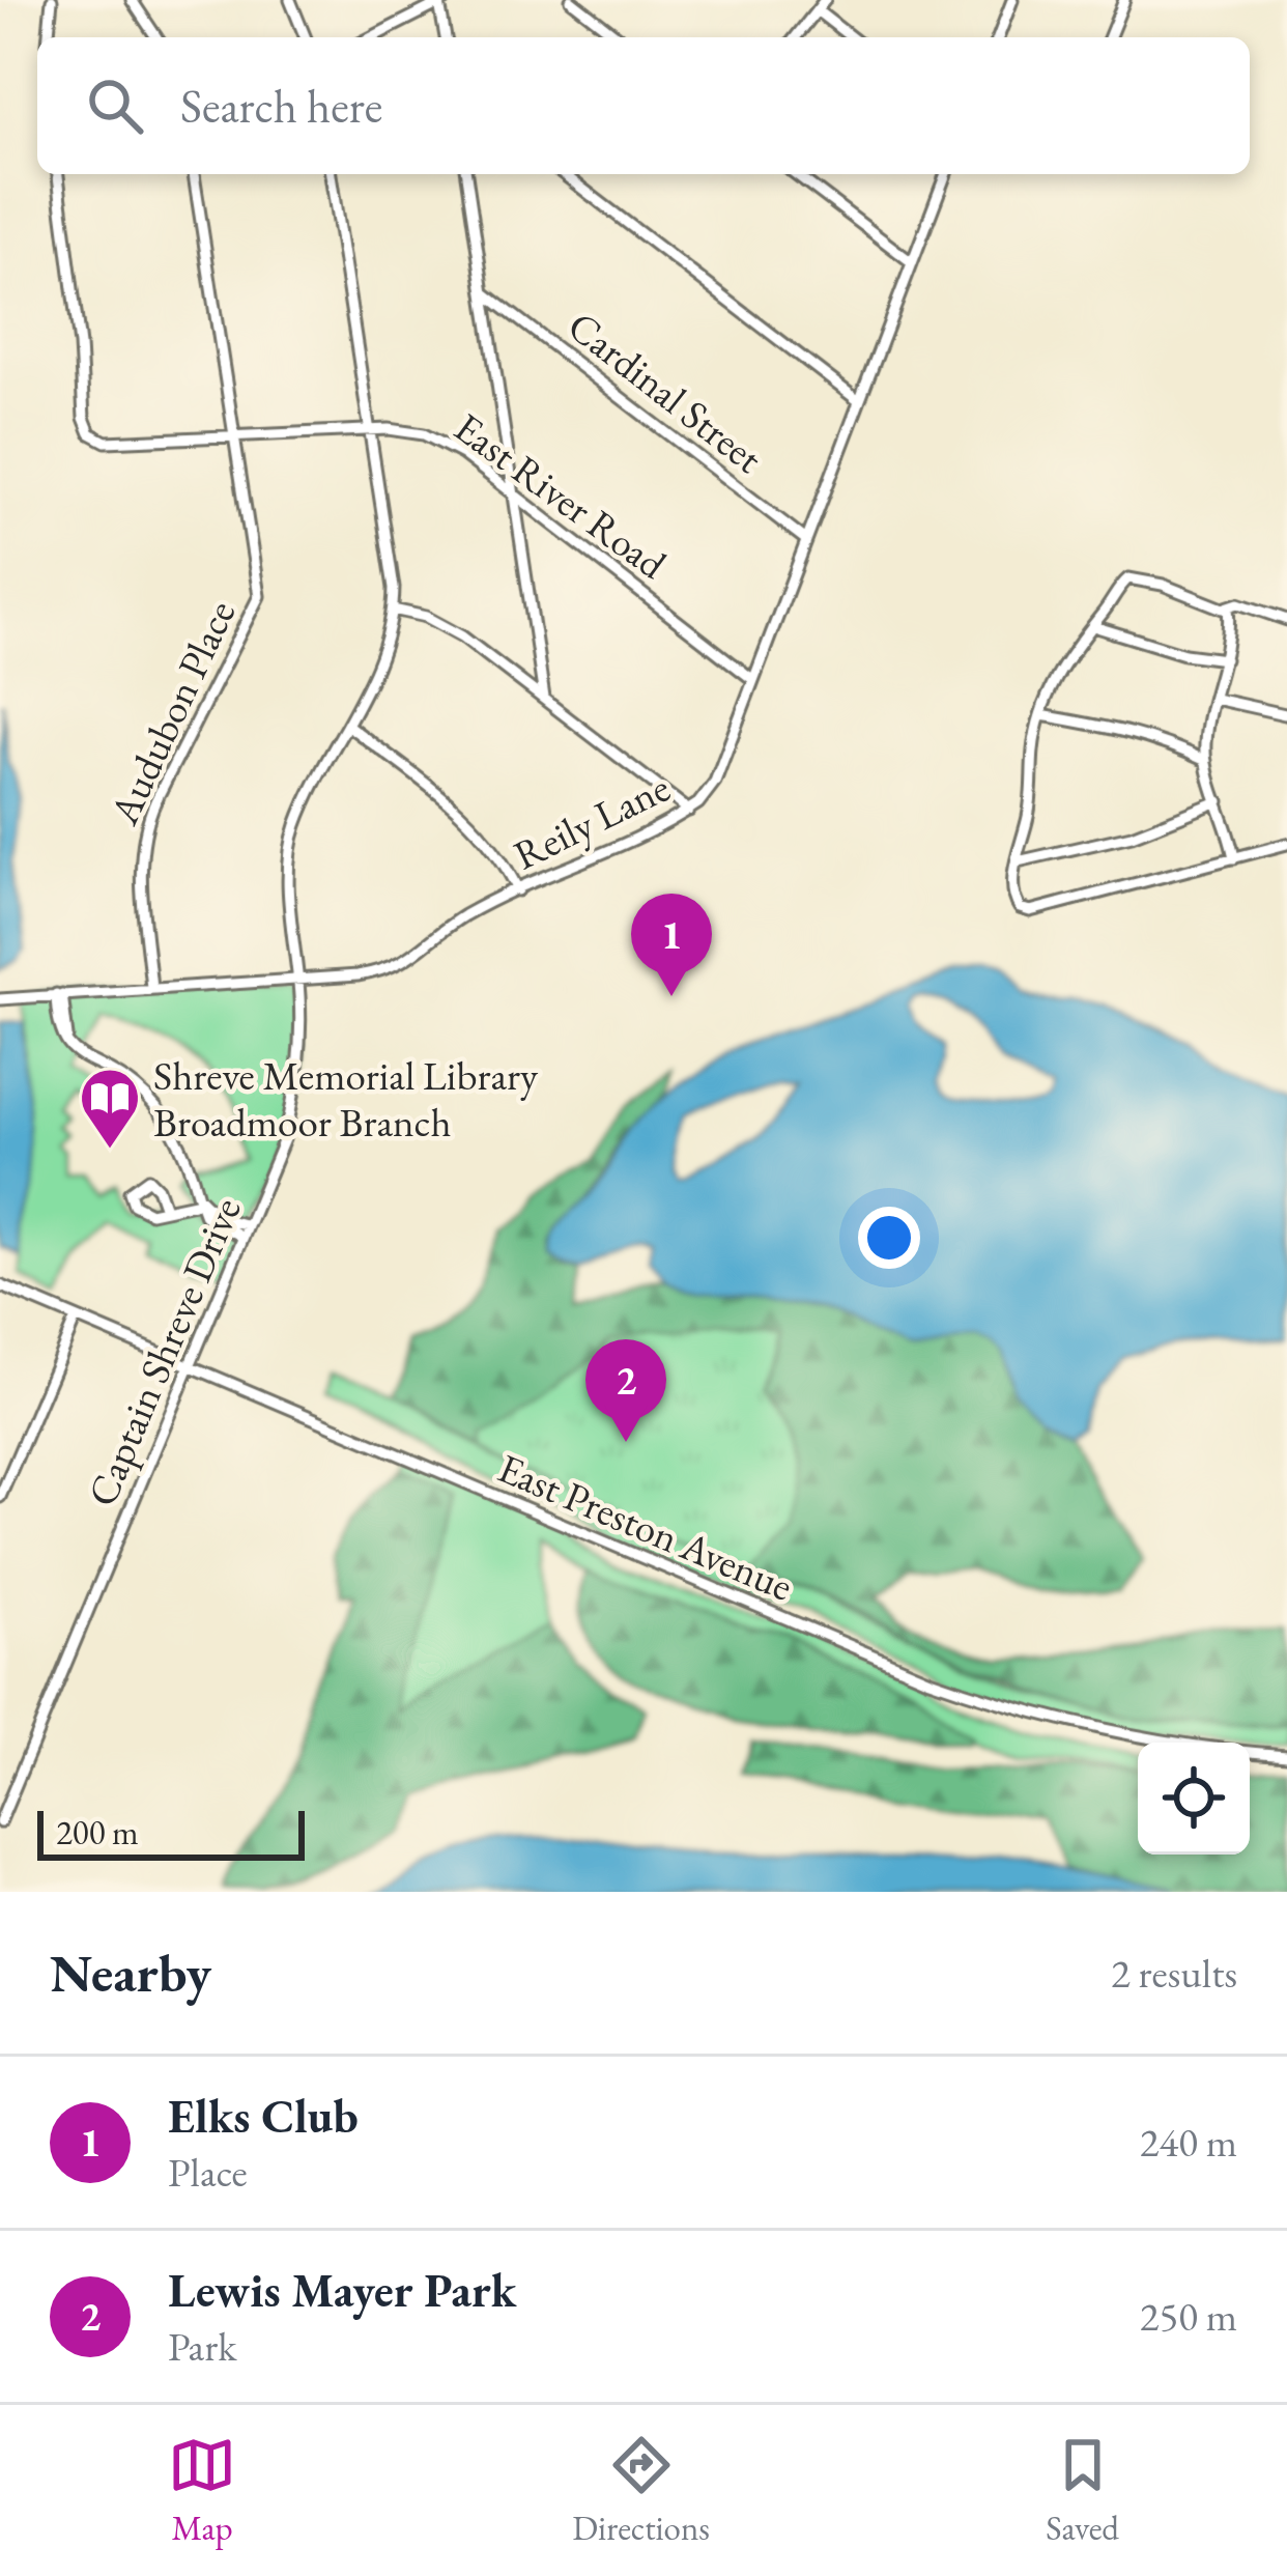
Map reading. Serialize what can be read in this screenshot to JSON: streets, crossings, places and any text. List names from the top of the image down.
{
  "streets": {
    "street": [
      "Cardinal Street",
      "East River Road",
      "Audubon Place",
      "Reily Lane",
      "Captain Shreve Drive",
      "East Preston Avenue"
    ]
  },
  "crossings": [
    ["Cardinal Street", "Reily Lane"],
    ["East River Road", "Audubon Place"],
    ["East River Road", "Reily Lane"],
    ["East River Road", "Captain Shreve Drive"],
    ["Audubon Place", "Reily Lane"],
    ["Reily Lane", "Captain Shreve Drive"],
    ["Captain Shreve Drive", "East Preston Avenue"]
  ],
  "places": {
    "library": ["Shreve Memorial Library Broadmoor Branch"]
  },
  "scale_bar": "200 m",
  "page": {
    "search": "Search here",
    "pins": ["1", "2"],
    "scale": "200 m",
    "heading": ["Nearby", "2 results"],
    "list": [
      {
        "mark": "1",
        "name": "Elks Club",
        "note": "Place",
        "value": "240 m"
      },
      {
        "mark": "2",
        "name": "Lewis Mayer Park",
        "note": "Park",
        "value": "250 m"
      }
    ],
    "nav": ["Map", "Directions", "Saved"]
  }
}
